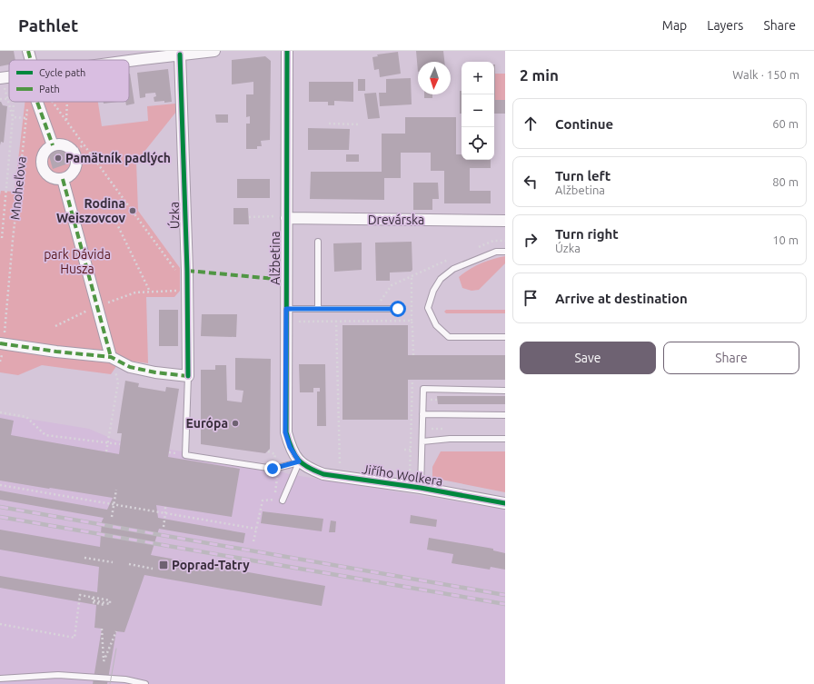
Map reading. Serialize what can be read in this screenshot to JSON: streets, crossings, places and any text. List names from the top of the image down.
{
  "streets": {
    "street": [
      "Mnoheľova",
      "Úzka",
      "Drevárska",
      "Alžbetina",
      "Jiřího Wolkera"
    ]
  },
  "crossings": [
    ["Úzka", "Alžbetina"],
    ["Úzka", "Jiřího Wolkera"],
    ["Drevárska", "Alžbetina"],
    ["Alžbetina", "Jiřího Wolkera"]
  ],
  "parks": ["park Dávida Husza"],
  "places": {
    "other": ["Pamätník padlých", "Rodina Weiszovcov", "Európa"],
    "transit": ["Poprad-Tatry"]
  },
  "legend": ["Cycle path", "Path"],
  "north": "bottom",
  "page": {
    "header": "Pathlet",
    "nav": ["Map", "Layers", "Share"],
    "heading": ["2 min", "Walk · 150 m"],
    "map_buttons": ["+", "−"],
    "list": [
      ["Continue", "60 m"],
      ["Turn left", "Alžbetina", "80 m"],
      ["Turn right", "Úzka", "10 m"],
      "Arrive at destination"
    ],
    "buttons": ["Save", "Share"]
  }
}
